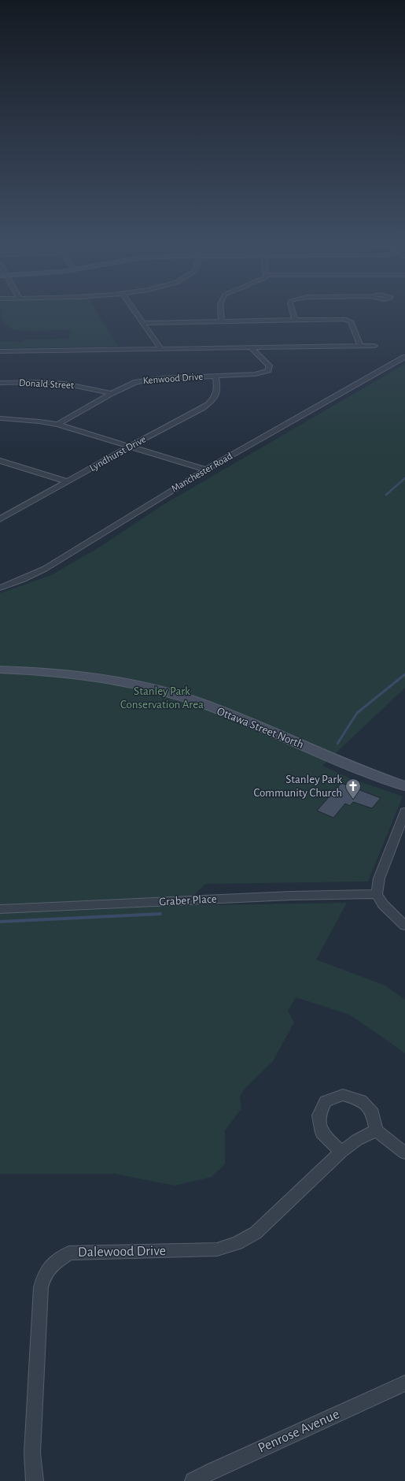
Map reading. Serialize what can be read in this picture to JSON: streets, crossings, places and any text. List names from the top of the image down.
{
  "streets": {
    "street": [
      "Kenwood Drive",
      "Donald Street",
      "Lyndhurst Drive",
      "Manchester Road",
      "Ottawa Street North",
      "Graber Place",
      "Dalewood Drive",
      "Penrose Avenue"
    ]
  },
  "crossings": [
    ["Kenwood Drive", "Donald Street"],
    ["Kenwood Drive", "Lyndhurst Drive"]
  ],
  "parks": ["Stanley Park Conservation Area"],
  "places": {
    "church": ["Stanley Park Community Church"]
  }
}
